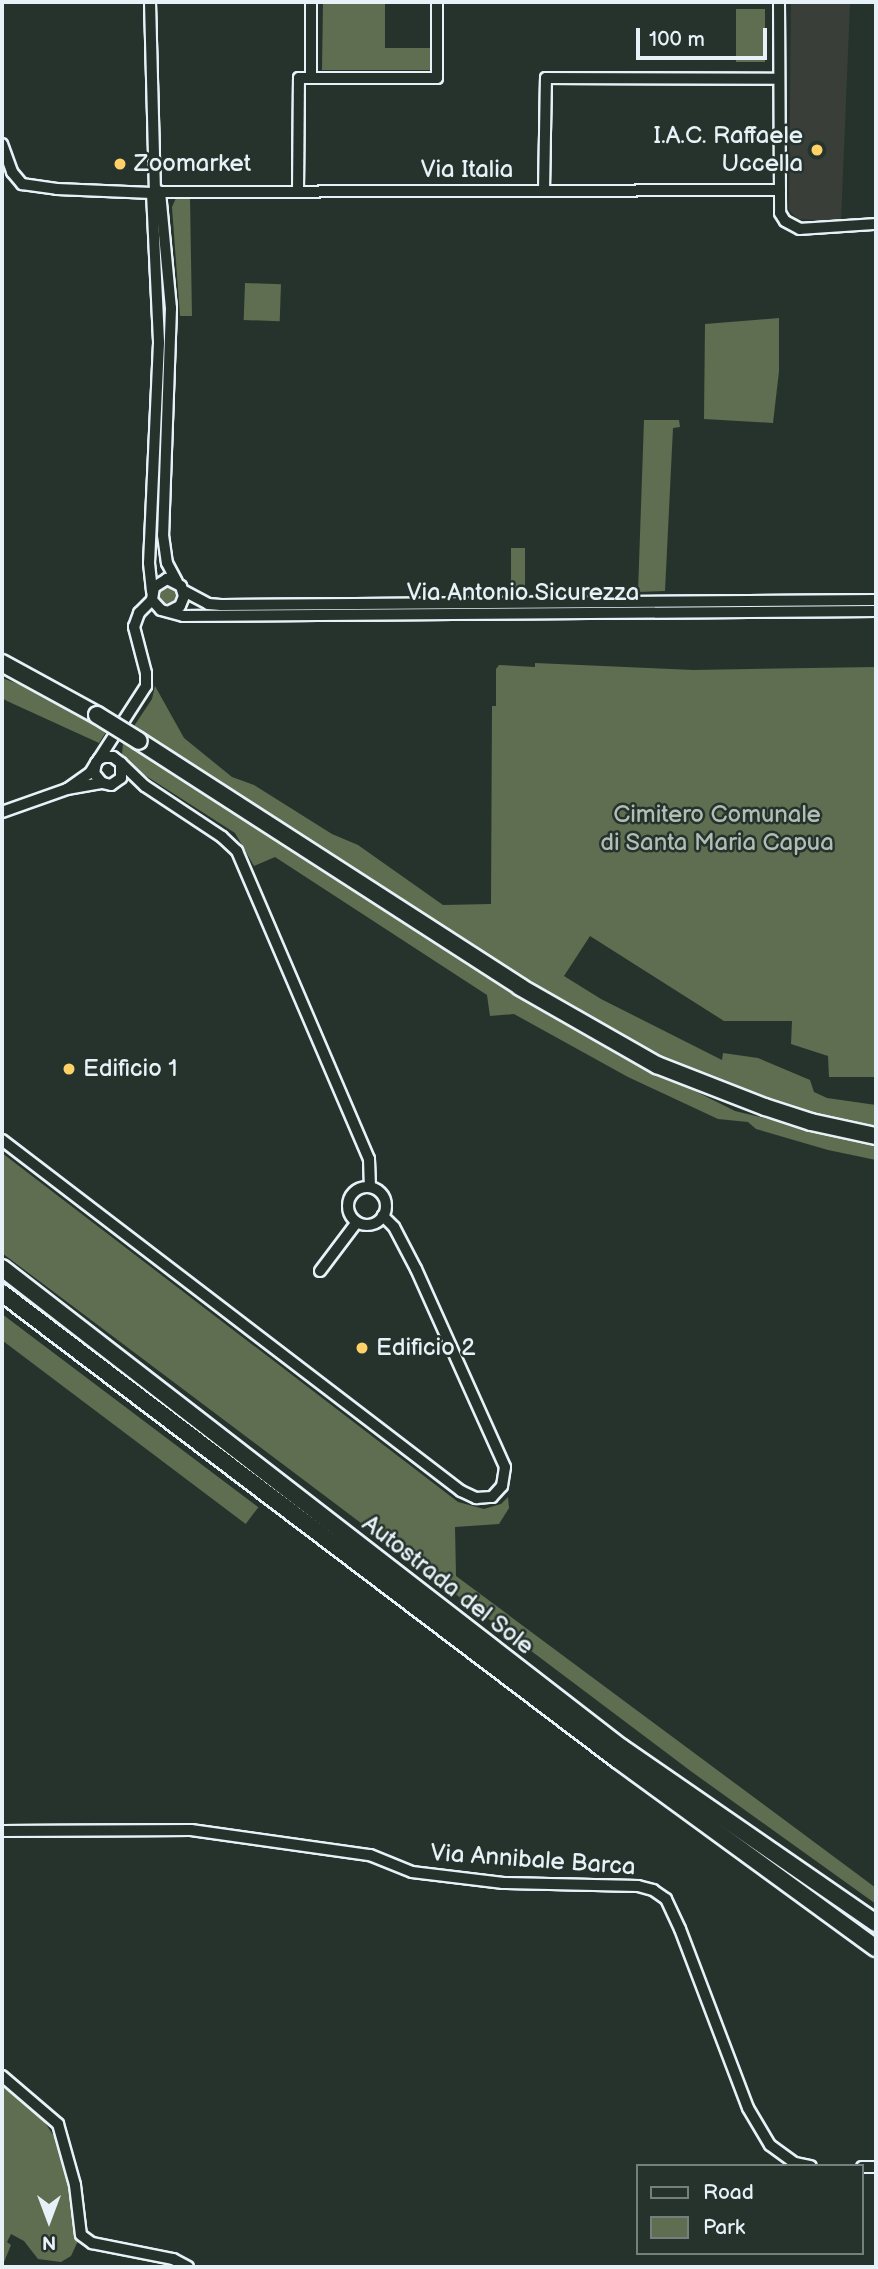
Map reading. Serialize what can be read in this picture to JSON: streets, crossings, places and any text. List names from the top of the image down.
{
  "streets": {
    "highway": ["Autostrada del Sole"],
    "street": ["Via Italia", "Via Antonio Sicurezza", "Via Annibale Barca"]
  },
  "parks": ["Cimitero Comunale di Santa Maria Capua"],
  "places": [
    "I.A.C. Raffaele Uccella",
    "Zoomarket",
    "Edificio 1",
    "Edificio 2"
  ],
  "legend": ["Road", "Park"],
  "scale_bar": "100 m",
  "north": "bottom"
}
